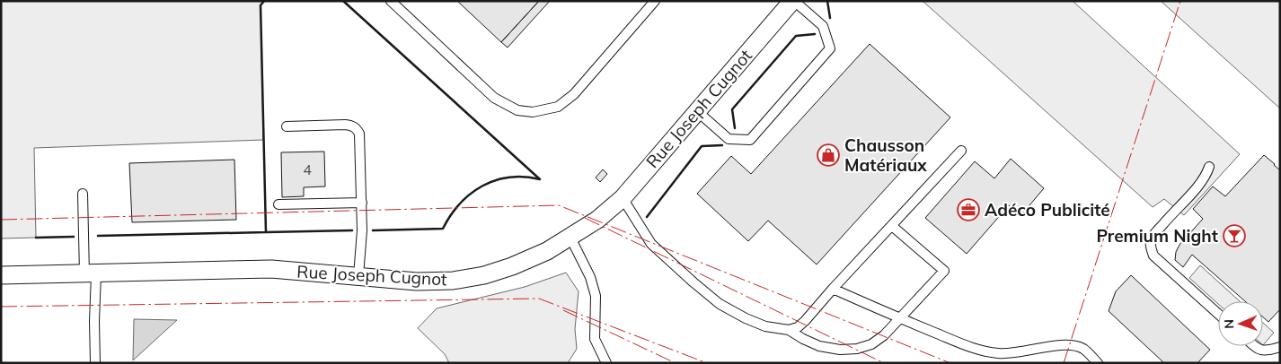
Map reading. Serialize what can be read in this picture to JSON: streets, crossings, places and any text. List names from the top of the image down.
{
  "streets": {
    "street": ["Rue Joseph Cugnot"]
  },
  "places": {
    "shop": ["Chausson Matériaux"],
    "office": ["Adéco Publicité"],
    "bar": ["Premium Night"]
  },
  "house_numbers": ["4"],
  "north": "left"
}
